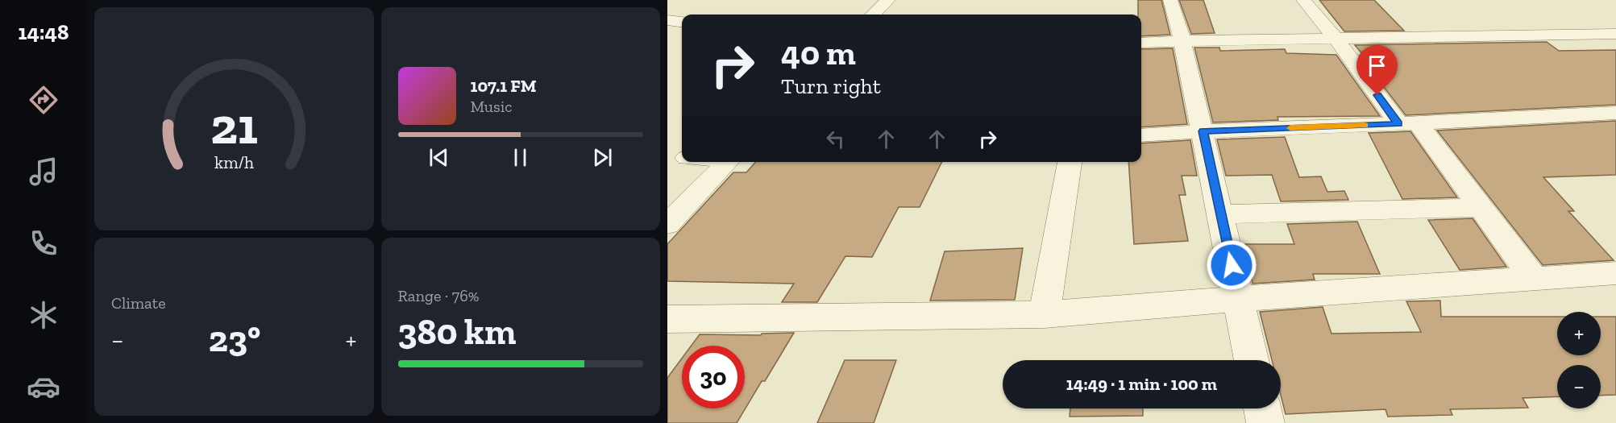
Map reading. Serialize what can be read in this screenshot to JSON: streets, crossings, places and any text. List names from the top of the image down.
{
  "page": {
    "tabs": "14:48",
    "turn": ["40 m", "Turn right"],
    "song": ["107.1 FM", "Music"],
    "tile": [
      "Climate",
      ["Range · 76%", "380 km"]
    ],
    "map_buttons": ["+", "−"],
    "heat": ["−", "23°", "+"],
    "limit": "30",
    "trip": "14:49 · 1 min · 100 m",
    "gauge": ["21", "km/h"]
  }
}
